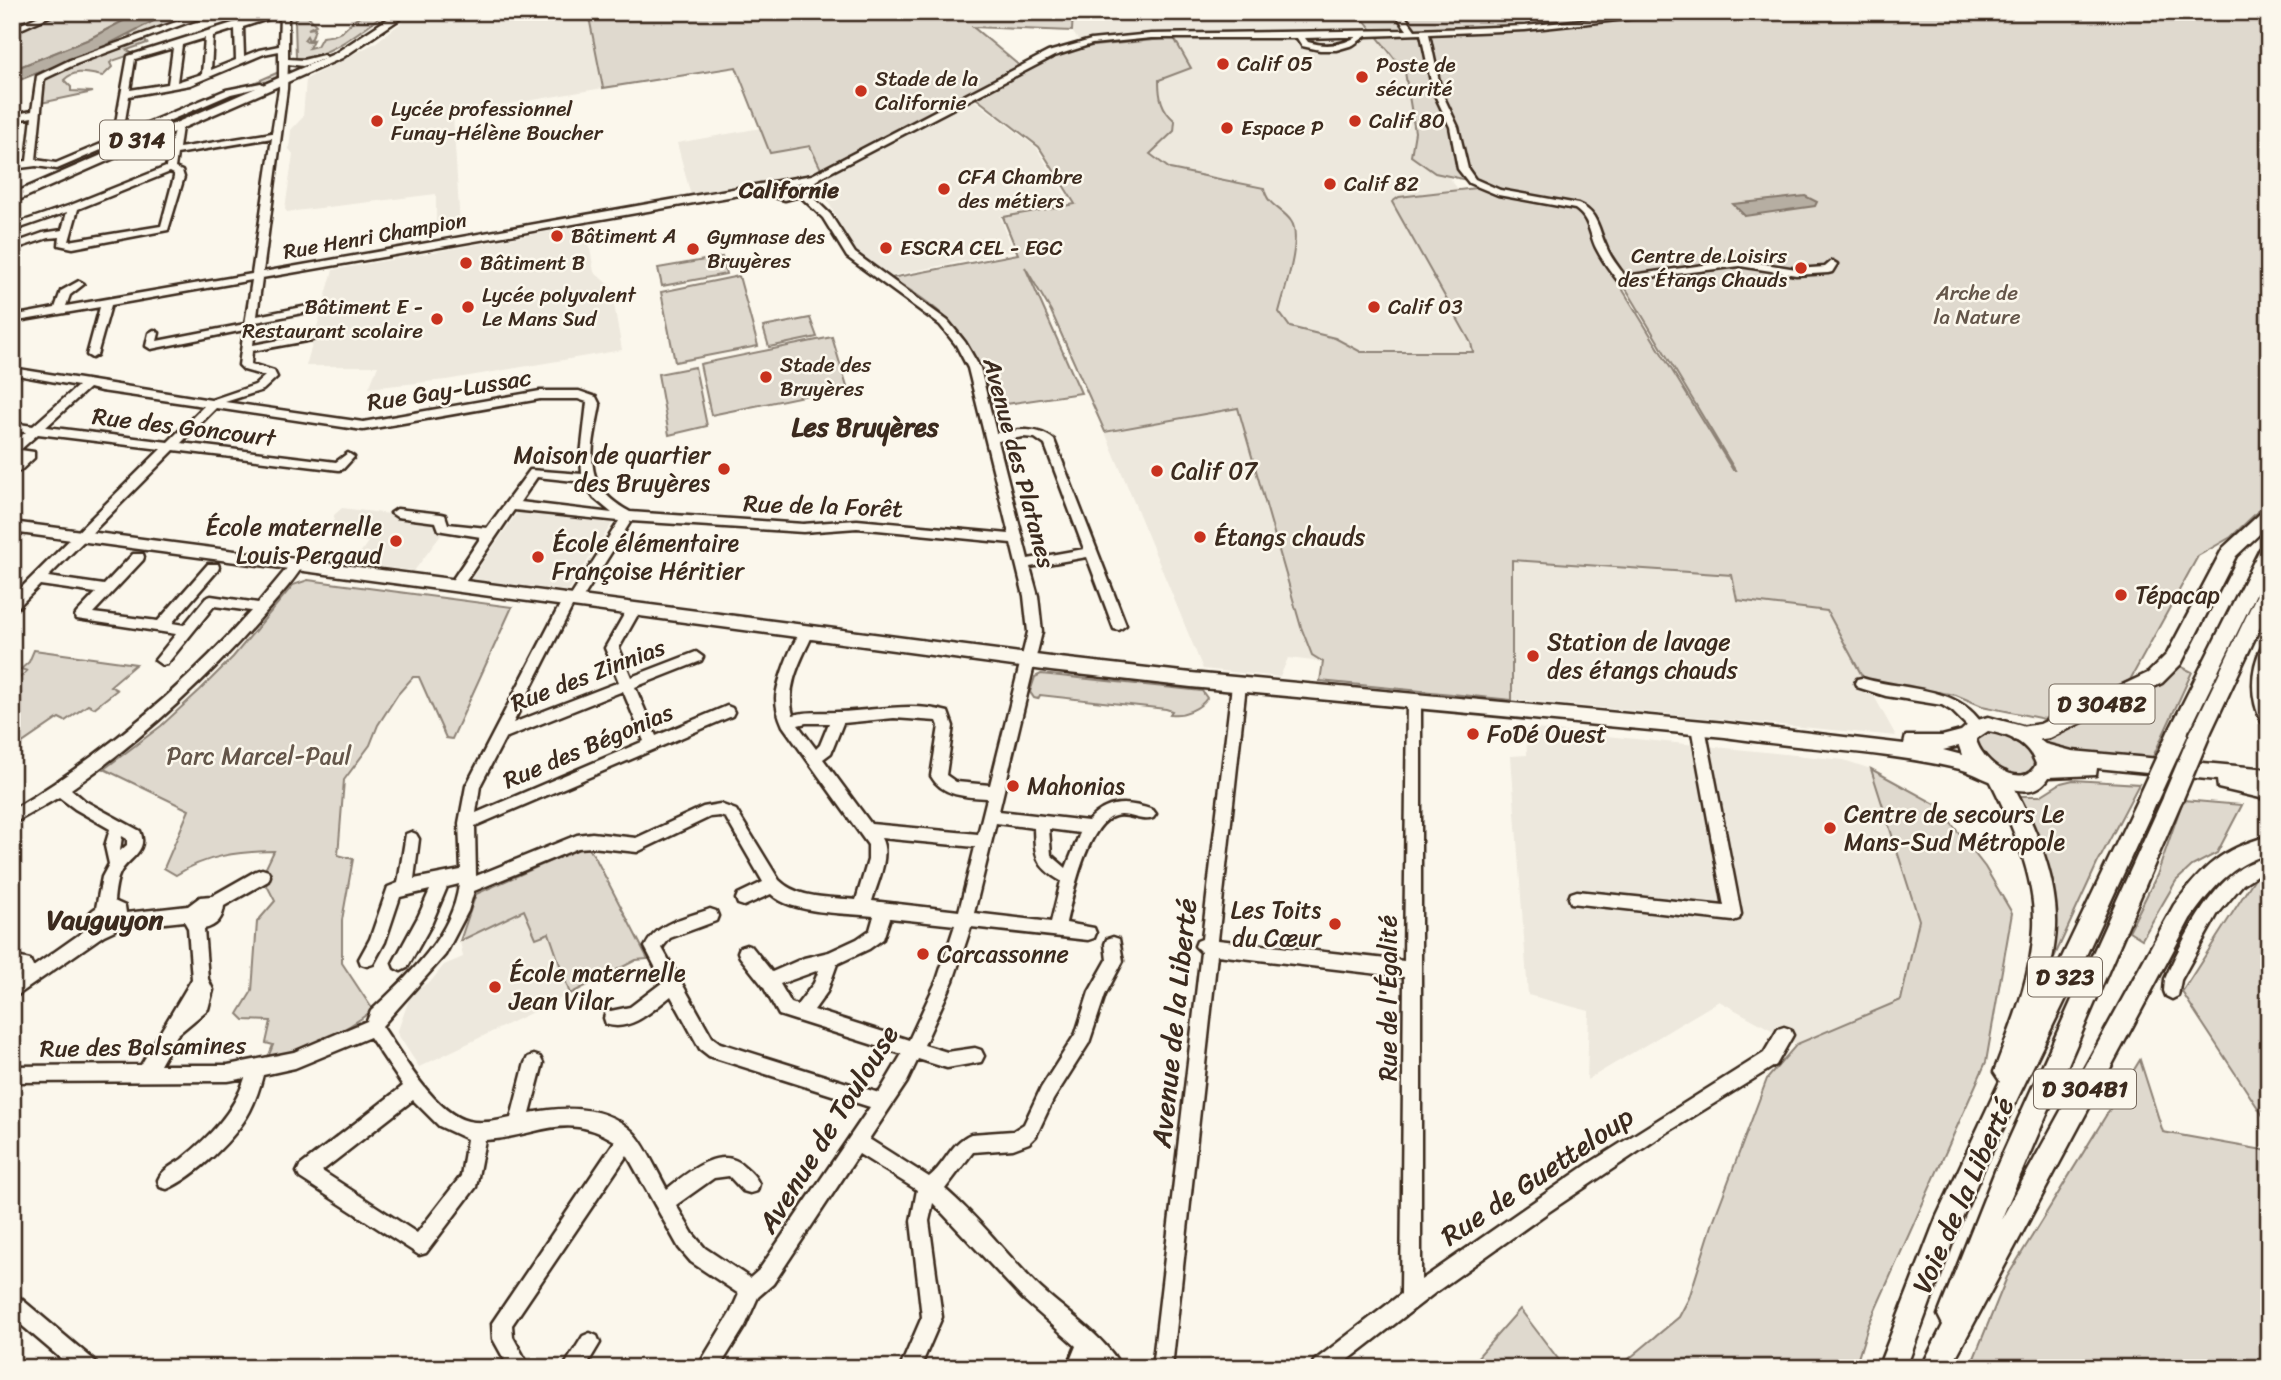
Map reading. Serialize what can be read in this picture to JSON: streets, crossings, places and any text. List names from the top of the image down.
{
  "streets": {
    "highway": [
      "D 304B2",
      "D 323",
      "D 304B1",
      "Voie de la Liberté"
    ],
    "main road": ["D 314"],
    "street": [
      "Rue Henri Champion",
      "Rue Gay-Lussac",
      "Rue des Goncourt",
      "Avenue des Platanes",
      "Rue de la Forêt",
      "Rue des Zinnias",
      "Rue des Bégonias",
      "Rue de l'Égalité",
      "Avenue de la Liberté",
      "Rue des Balsamines",
      "Avenue de Toulouse",
      "Rue de Guetteloup"
    ]
  },
  "crossings": [
    ["Rue Henri Champion", "Avenue des Platanes"],
    ["Avenue des Platanes", "Rue de la Forêt"],
    ["Avenue des Platanes", "Avenue de Toulouse"],
    ["Rue de la Forêt", "Rue des Balsamines"],
    ["Rue des Zinnias", "Rue des Balsamines"],
    ["Rue des Bégonias", "Rue des Balsamines"],
    ["Rue de l'Égalité", "Rue de Guetteloup"],
    ["D 304B1", "Voie de la Liberté"]
  ],
  "districts": ["Californie", "Les Bruyères", "Vauguyon"],
  "parks": ["Arche de la Nature", "Parc Marcel-Paul"],
  "places": [
    "Calif 05",
    "Poste de sécurité",
    "Stade de la Californie",
    "Lycée professionnel Funay-Hélène Boucher",
    "Calif 80",
    "Espace P",
    "Calif 82",
    "CFA Chambre des métiers",
    "Bâtiment A",
    "ESCRA CEL - EGC",
    "Gymnase des Bruyères",
    "Bâtiment B",
    "Centre de Loisirs des Étangs Chauds",
    "Lycée polyvalent Le Mans Sud",
    "Calif 03",
    "Bâtiment E - Restaurant scolaire",
    "Stade des Bruyères",
    "Maison de quartier des Bruyères",
    "Calif 07",
    "Étangs chauds",
    "École maternelle Louis Pergaud",
    "École élémentaire Françoise Héritier",
    "Tépacap",
    "Station de lavage des étangs chauds",
    "FoDé Ouest",
    "Mahonias",
    "Centre de secours Le Mans-Sud Métropole",
    "Les Toits du Cœur",
    "Carcassonne",
    "École maternelle Jean Vilar"
  ]
}
